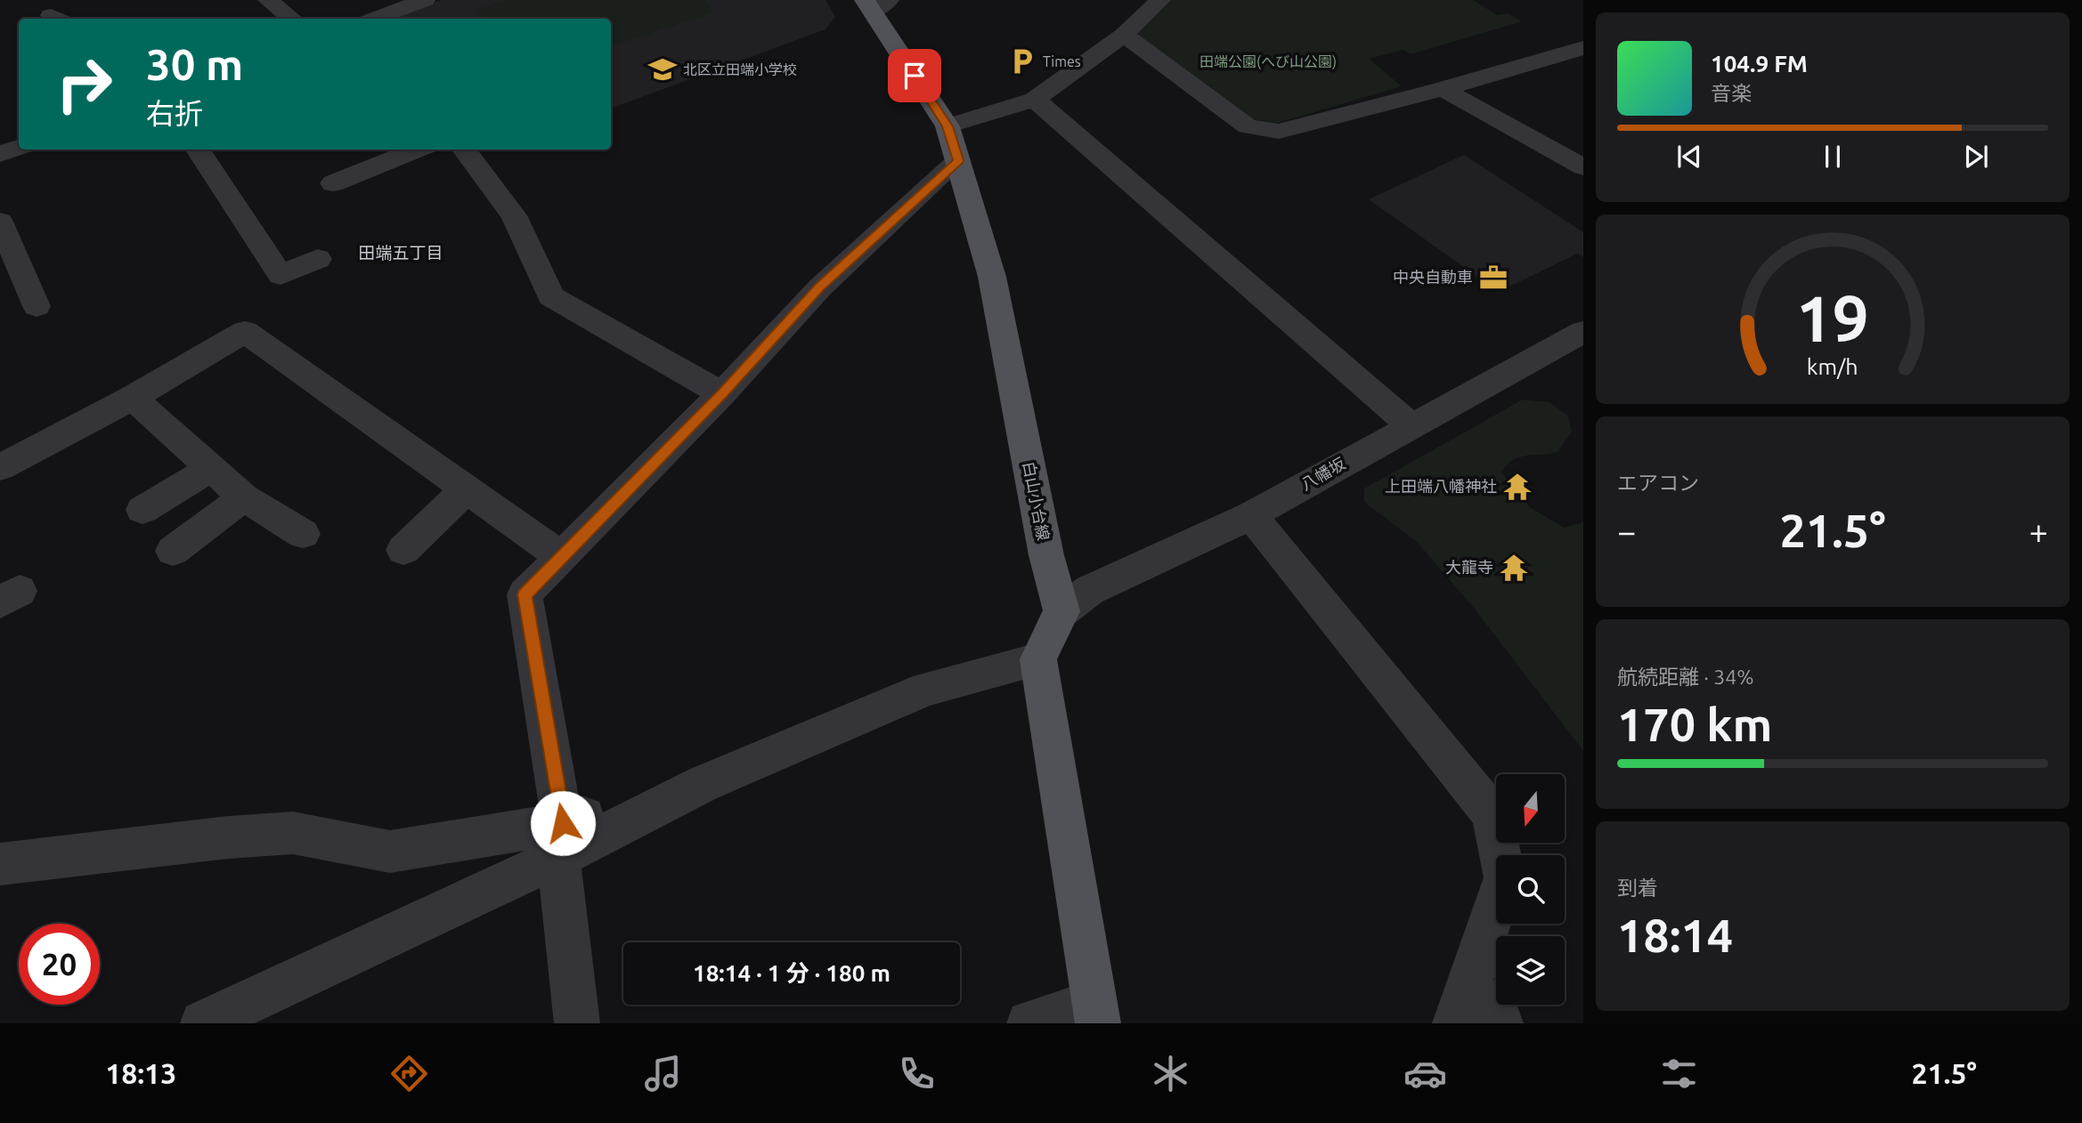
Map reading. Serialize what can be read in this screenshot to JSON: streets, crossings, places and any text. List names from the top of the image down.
{
  "streets": {
    "main road": ["白山小台線"],
    "street": ["八幡坂"]
  },
  "crossings": [
    ["八幡坂", "白山小台線"]
  ],
  "districts": ["田端五丁目"],
  "parks": ["田端公園(へび山公園)"],
  "places": {
    "parking": ["Times"],
    "school or university": ["北区立田端小学校"],
    "office": ["中央自動車"],
    "temple": ["上田端八幡神社", "大龍寺"]
  },
  "north": "bottom",
  "page": {
    "turn": ["30 m", "右折"],
    "song": ["104.9 FM", "音楽"],
    "tile": [
      "エアコン",
      ["航続距離 · 34%", "170 km"],
      ["到着", "18:14"]
    ],
    "heat": ["−", "21.5°", "+"],
    "limit": "20",
    "trip": "18:14 · 1 分 · 180 m",
    "tabs": ["18:13", "21.5°"],
    "gauge": ["19", "km/h"]
  }
}
